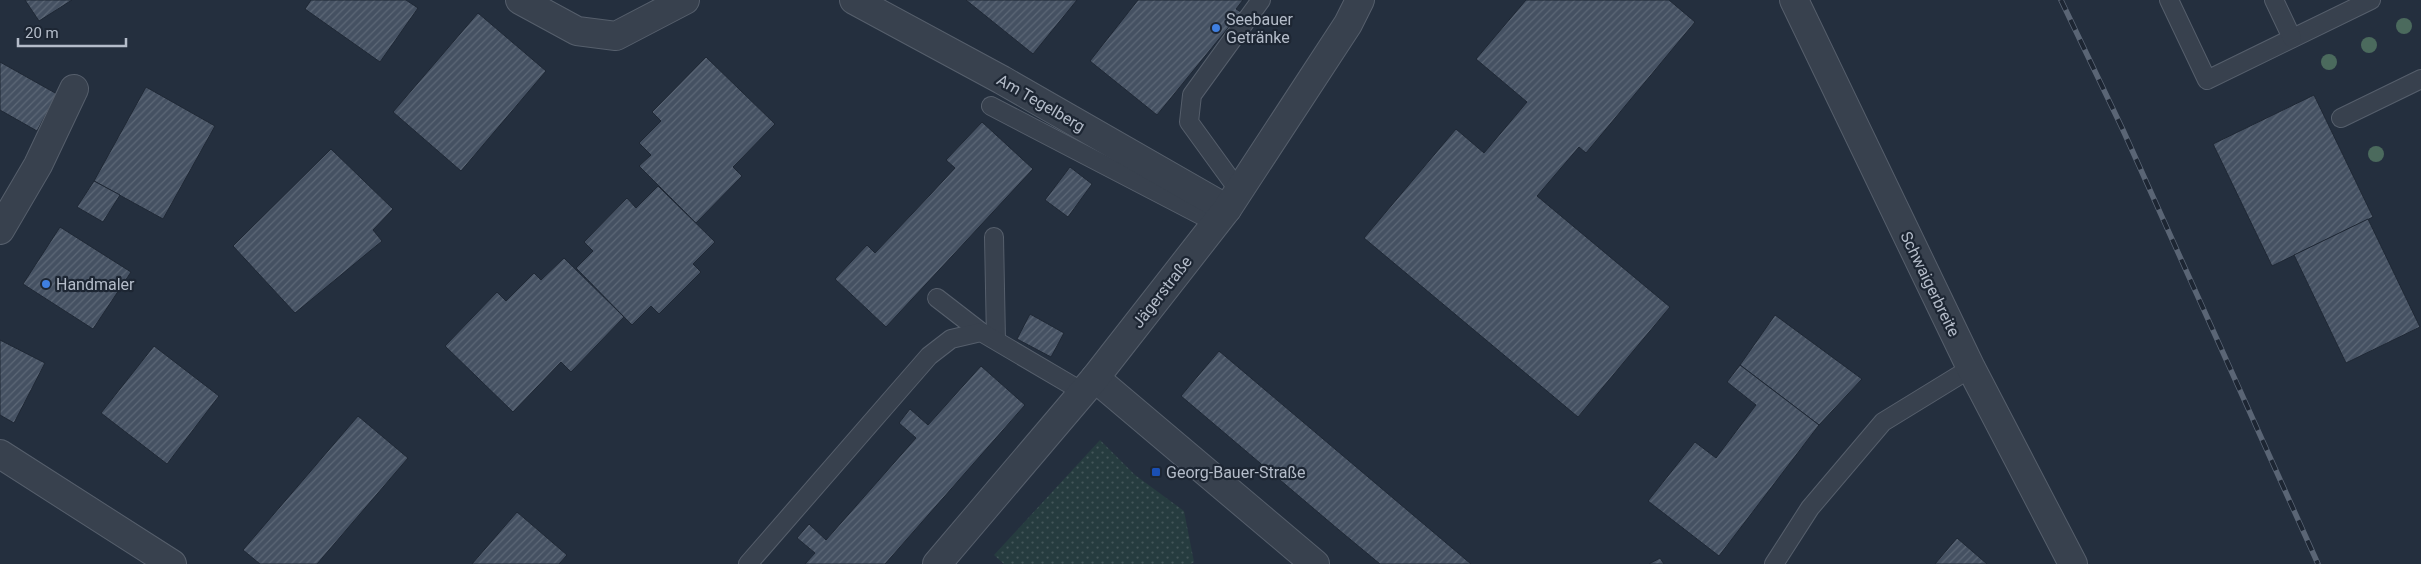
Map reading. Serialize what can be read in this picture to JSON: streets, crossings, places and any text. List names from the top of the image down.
{
  "streets": {
    "street": ["Am Tegelberg", "Schwaigerbreite", "Jägerstraße"]
  },
  "crossings": [
    ["Am Tegelberg", "Jägerstraße"]
  ],
  "places": {
    "other": ["Seebauer Getränke", "Handmaler"],
    "transit": ["Georg-Bauer-Straße"]
  },
  "scale_bar": "20 m"
}
